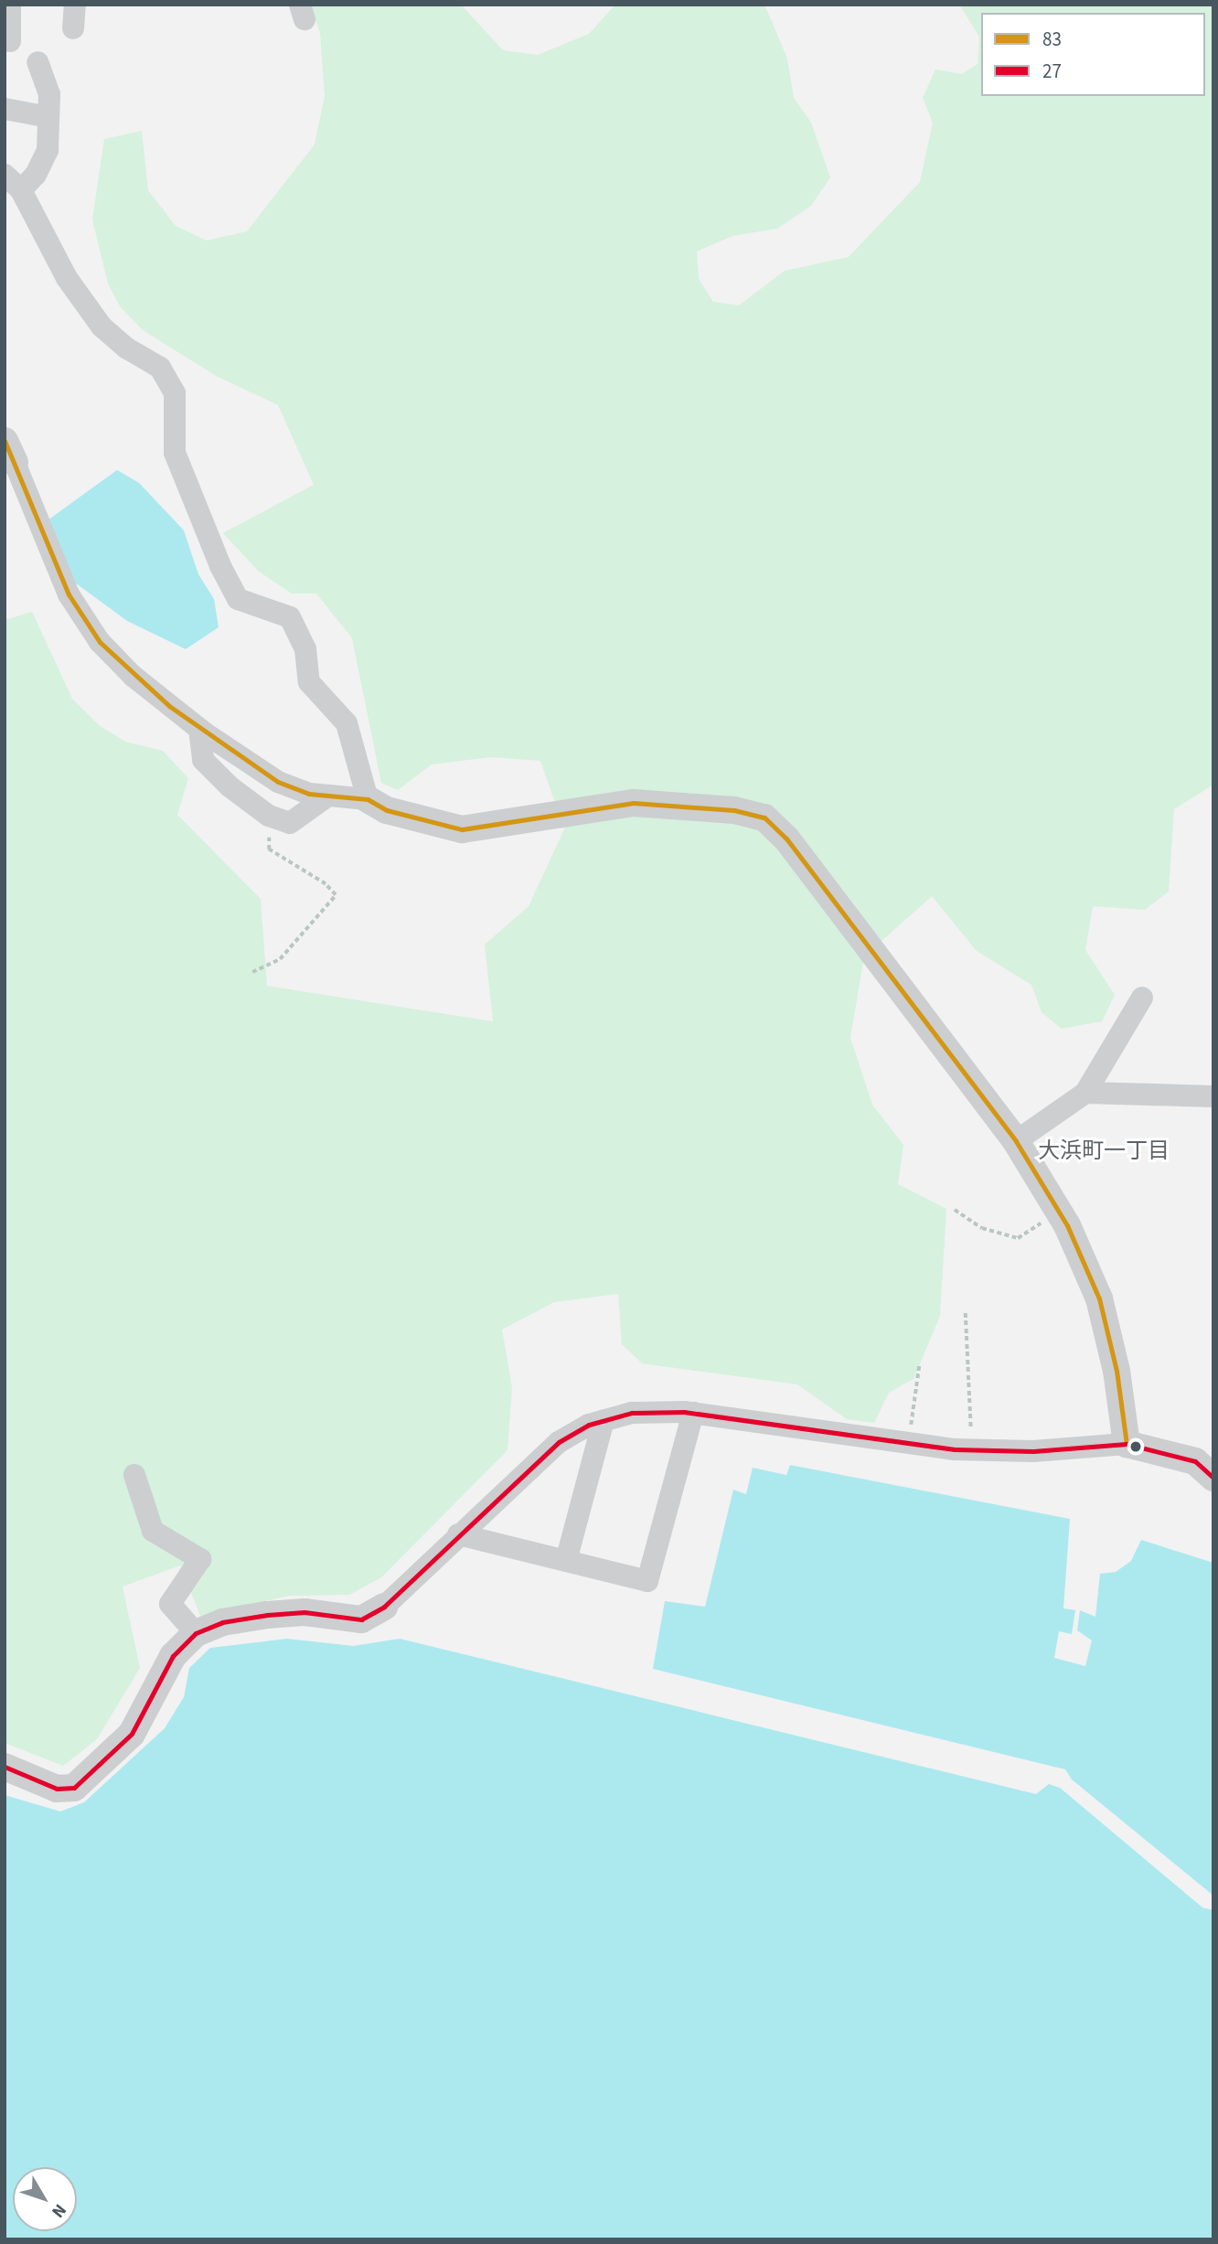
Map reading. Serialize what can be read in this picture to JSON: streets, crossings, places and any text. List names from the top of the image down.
{
  "districts": ["大浜町一丁目"],
  "lines": ["transit line 83", "transit line 27"],
  "legend": ["83", "27"],
  "north": "bottom right"
}
